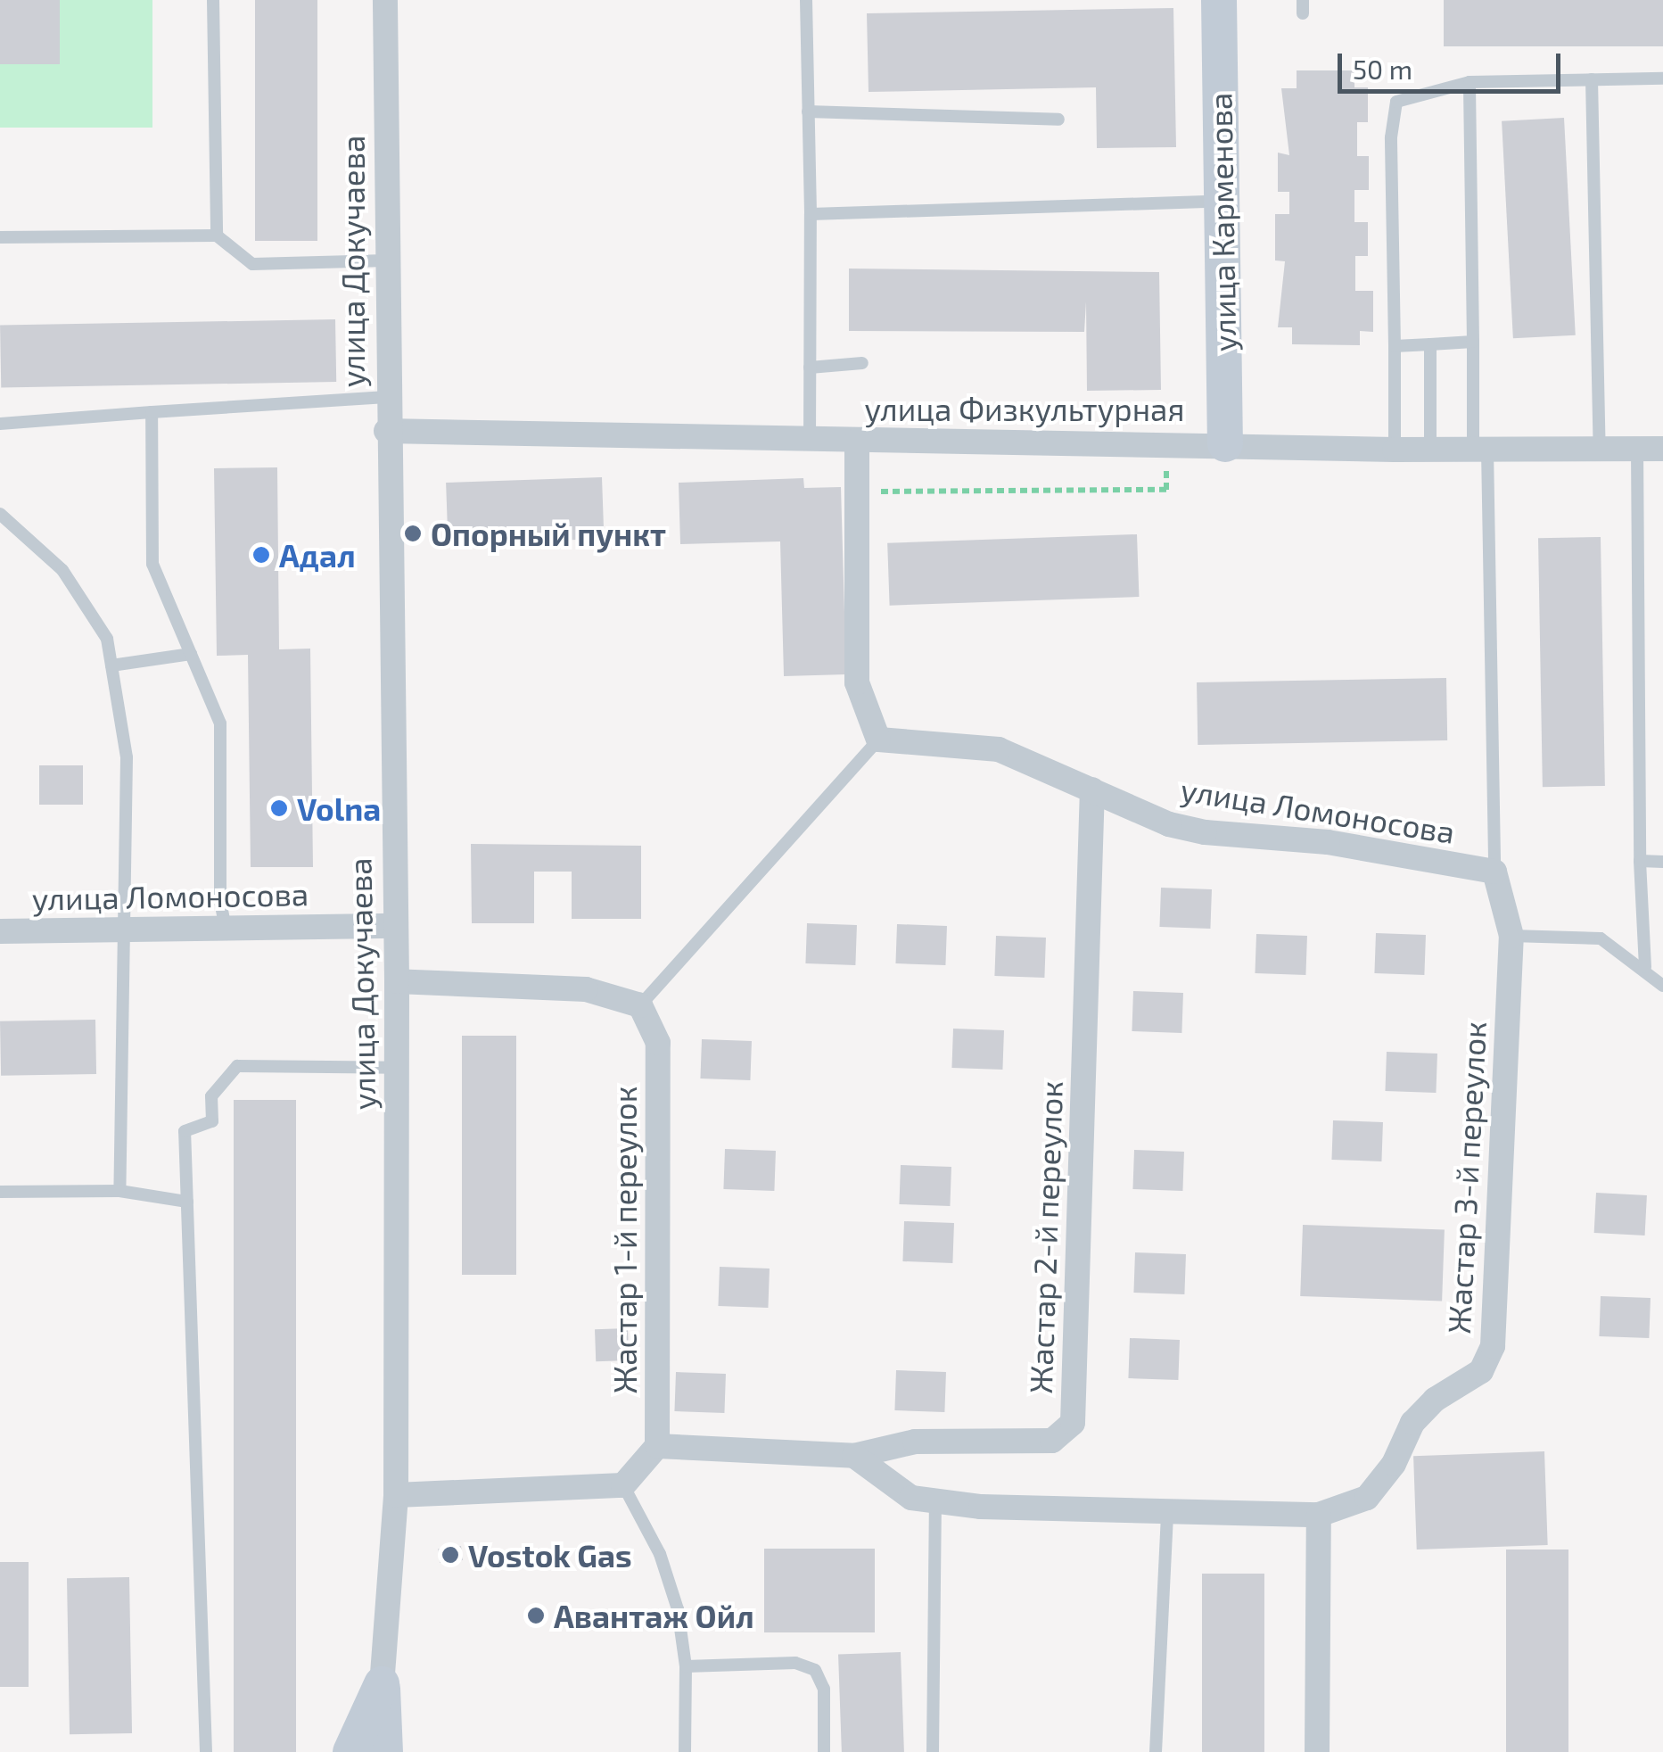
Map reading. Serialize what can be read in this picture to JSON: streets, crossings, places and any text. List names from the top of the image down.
{
  "streets": {
    "street": [
      "улица Карменова",
      "улица Докучаева",
      "улица Физкультурная",
      "улица Ломоносова",
      "Жастар 3-й переулок",
      "Жастар 2-й переулок",
      "Жастар 1-й переулок"
    ]
  },
  "crossings": [
    ["улица Карменова", "улица Физкультурная"],
    ["улица Докучаева", "улица Физкультурная"],
    ["улица Докучаева", "улица Ломоносова"],
    ["улица Ломоносова", "Жастар 3-й переулок"],
    ["улица Ломоносова", "Жастар 2-й переулок"],
    ["Жастар 3-й переулок", "Жастар 2-й переулок"],
    ["Жастар 2-й переулок", "Жастар 1-й переулок"]
  ],
  "places": [
    "Опорный пункт",
    "Адал",
    "Volna",
    "Vostok Gas",
    "Авантаж Ойл"
  ],
  "scale_bar": "50 m"
}
